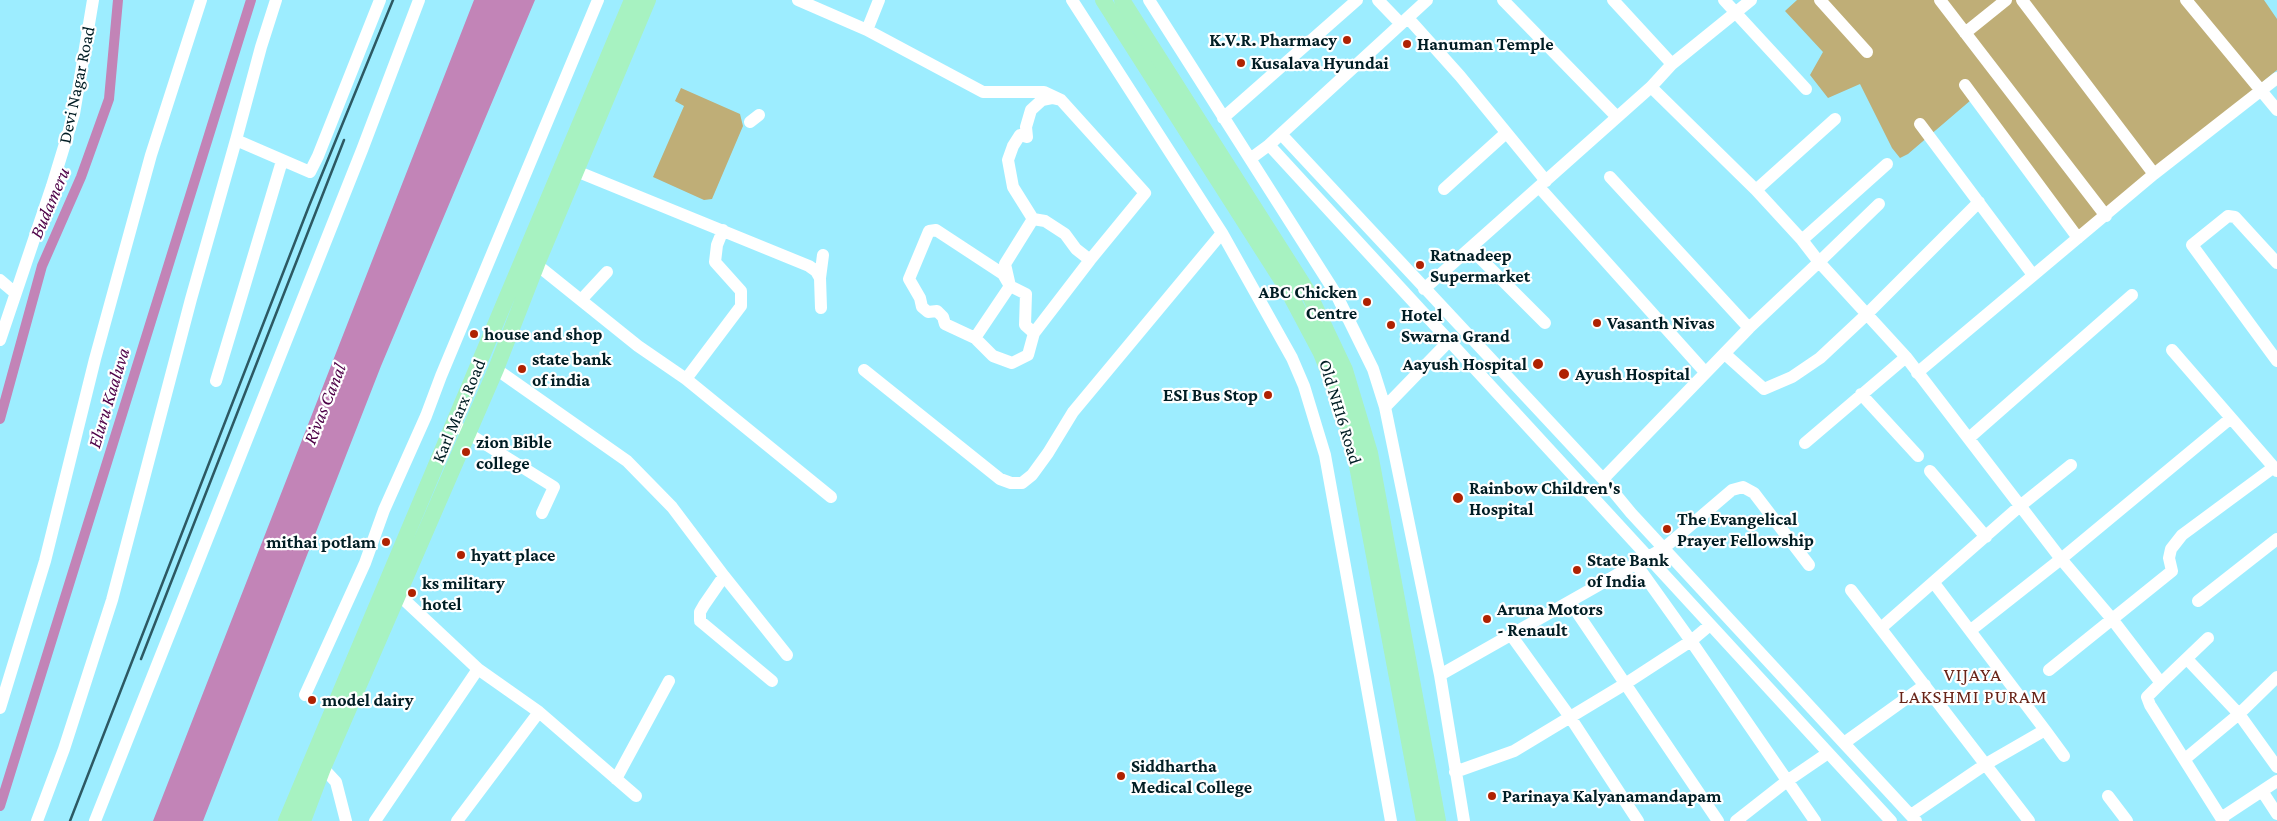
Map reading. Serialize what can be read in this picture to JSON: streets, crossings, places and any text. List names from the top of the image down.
{
  "streets": {
    "main road": ["Karl Marx Road", "Old NH16 Road"],
    "street": ["Devi Nagar Road"]
  },
  "districts": ["VIJAYA LAKSHMI PURAM"],
  "water": ["Budameru", "Eluru Kaaluva", "Rivas Canal"],
  "places": [
    "K.V.R. Pharmacy",
    "Hanuman Temple",
    "Kusalava Hyundai",
    "Ratnadeep Supermarket",
    "ABC Chicken Centre",
    "Vasanth Nivas",
    "Hotel Swarna Grand",
    "house and shop",
    "Aayush Hospital",
    "state bank of india",
    "Ayush Hospital",
    "ESI Bus Stop",
    "zion Bible college",
    "Rainbow Children's Hospital",
    "The Evangelical Prayer Fellowship",
    "mithai potlam",
    "hyatt place",
    "State Bank of India",
    "ks military hotel",
    "Aruna Motors - Renault",
    "model dairy",
    "Siddhartha Medical College",
    "Parinaya Kalyanamandapam"
  ]
}
